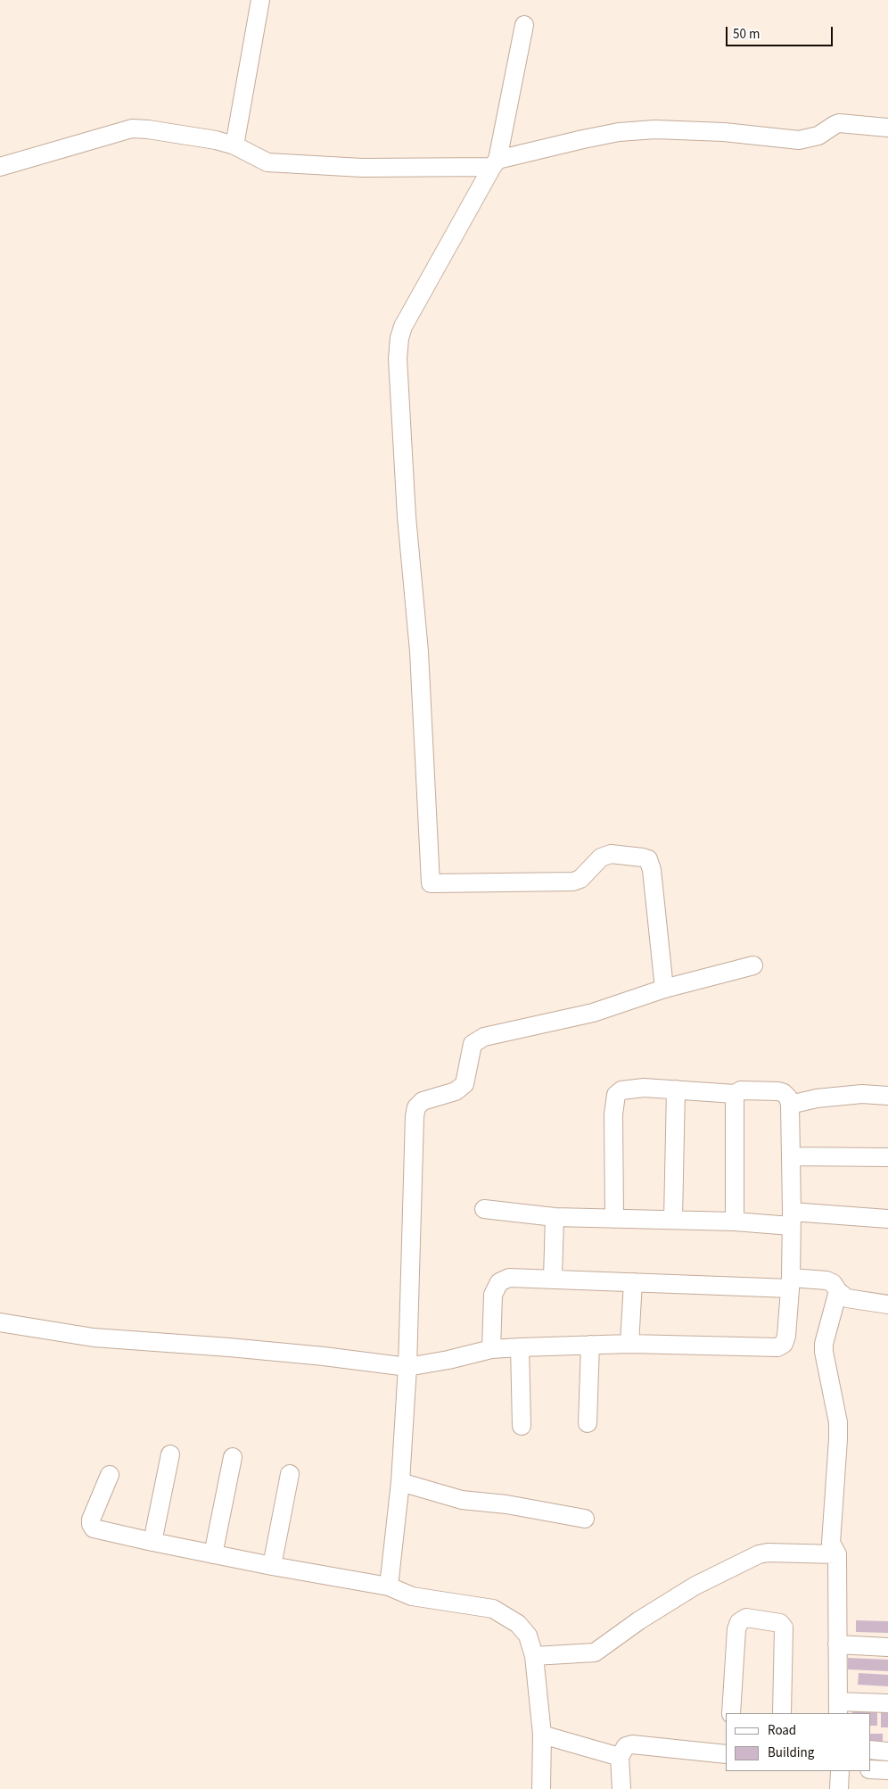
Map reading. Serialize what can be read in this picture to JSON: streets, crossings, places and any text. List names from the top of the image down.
{
  "legend": ["Road", "Building"],
  "scale_bar": "50 m"
}
